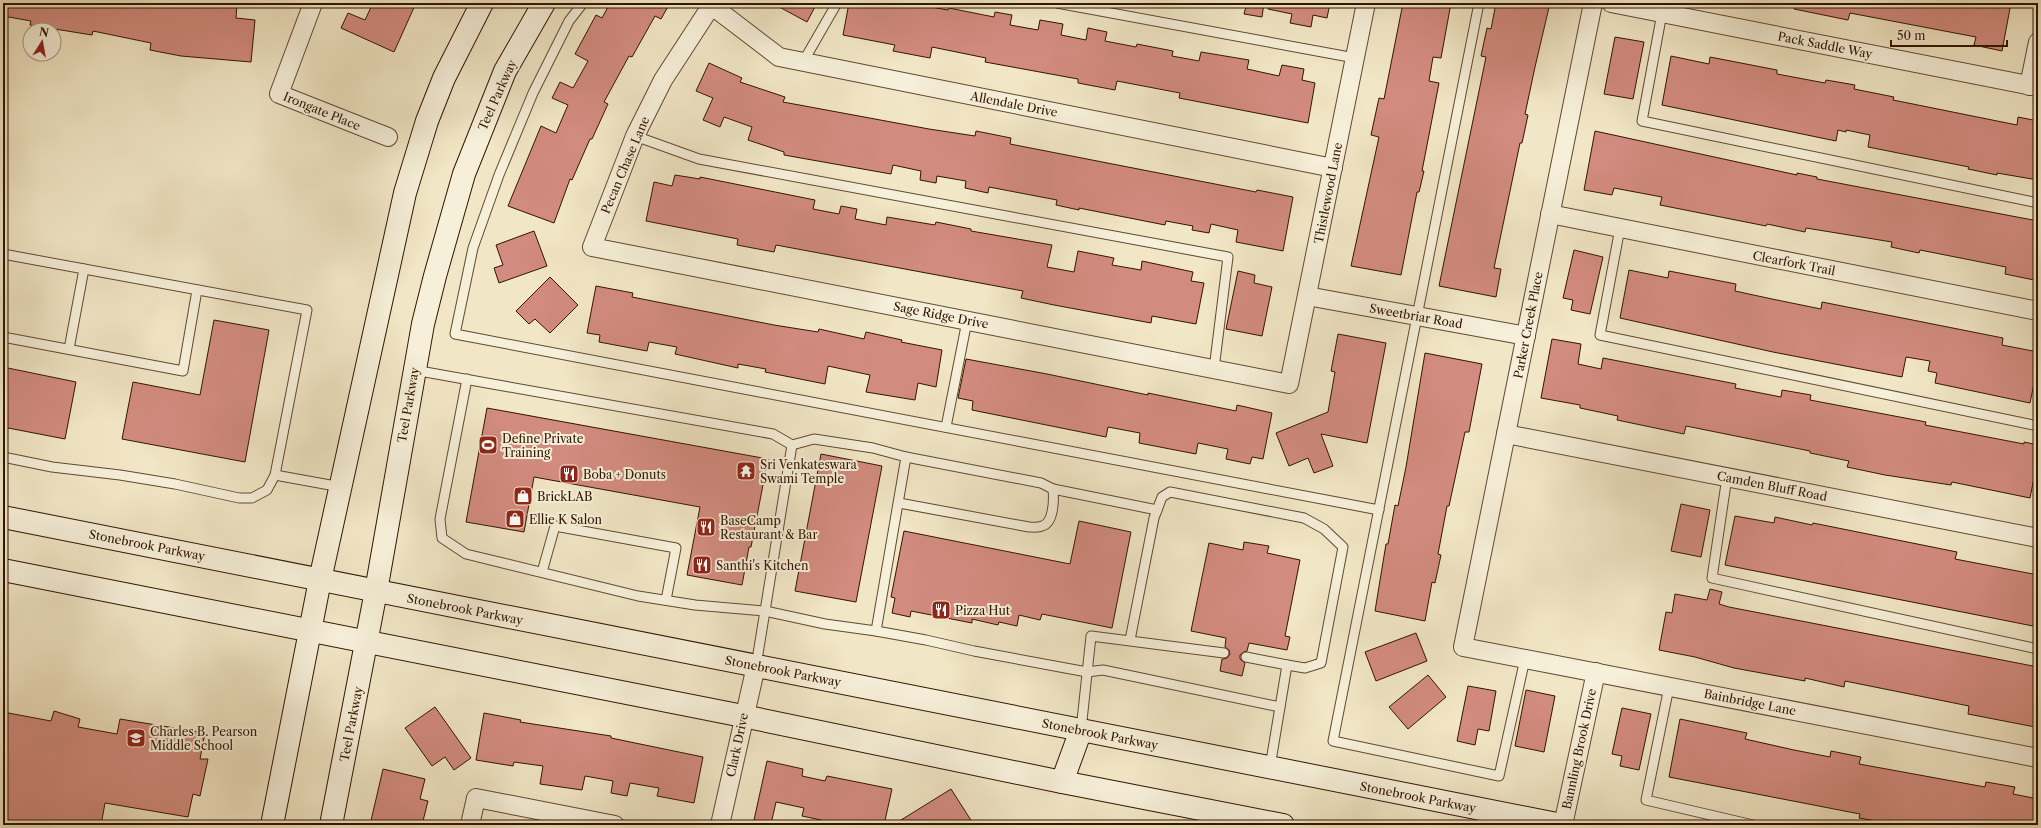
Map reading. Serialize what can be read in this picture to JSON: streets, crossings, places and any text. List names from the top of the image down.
{
  "streets": {
    "main road": ["Teel Parkway", "Stonebrook Parkway"],
    "street": [
      "Pack Saddle Way",
      "Allendale Drive",
      "Irongate Place",
      "Pecan Chase Lane",
      "Thistlewood Lane",
      "Clearfork Trail",
      "Sage Ridge Drive",
      "Sweetbriar Road",
      "Parker Creek Place",
      "Camden Bluff Road",
      "Bainbridge Lane",
      "Clark Drive",
      "Bannling Brook Drive"
    ]
  },
  "crossings": [
    ["Teel Parkway", "Stonebrook Parkway"],
    ["Allendale Drive", "Pecan Chase Lane"],
    ["Allendale Drive", "Thistlewood Lane"],
    ["Pecan Chase Lane", "Sage Ridge Drive"],
    ["Thistlewood Lane", "Sage Ridge Drive"],
    ["Thistlewood Lane", "Sweetbriar Road"],
    ["Clearfork Trail", "Parker Creek Place"],
    ["Sweetbriar Road", "Parker Creek Place"],
    ["Parker Creek Place", "Camden Bluff Road"],
    ["Parker Creek Place", "Bainbridge Lane"],
    ["Stonebrook Parkway", "Clark Drive"],
    ["Stonebrook Parkway", "Bannling Brook Drive"],
    ["Bainbridge Lane", "Bannling Brook Drive"]
  ],
  "places": {
    "sports": ["Define Private Training"],
    "temple": ["Sri Venkateswara Swami Temple"],
    "restaurant": [
      "Boba + Donuts",
      "BaseCamp Restaurant & Bar",
      "Santhi's Kitchen",
      "Pizza Hut"
    ],
    "shop": ["BrickLAB", "Ellie K Salon"],
    "school or university": ["Charles B. Pearson Middle School"]
  },
  "scale_bar": "50 m",
  "north": "top"
}
